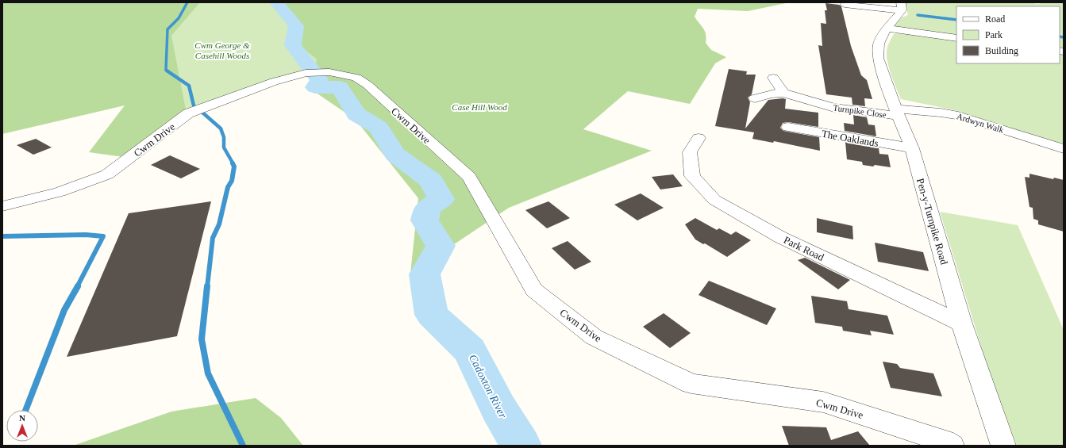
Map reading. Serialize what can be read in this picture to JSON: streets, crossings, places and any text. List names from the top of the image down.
{
  "streets": {
    "street": [
      "Turnpike Close",
      "Ardwyn Walk",
      "Cwm Drive",
      "The Oaklands",
      "Pen-y-Turnpike Road",
      "Park Road"
    ]
  },
  "crossings": [
    ["Turnpike Close", "Ardwyn Walk"],
    ["Turnpike Close", "Pen-y-Turnpike Road"],
    ["Ardwyn Walk", "Pen-y-Turnpike Road"],
    ["The Oaklands", "Pen-y-Turnpike Road"],
    ["Pen-y-Turnpike Road", "Park Road"]
  ],
  "water": ["Cadoxton River"],
  "parks": ["Cwm George & Casehill Woods", "Case Hill Wood"],
  "legend": ["Road", "Park", "Building"],
  "north": "top"
}
